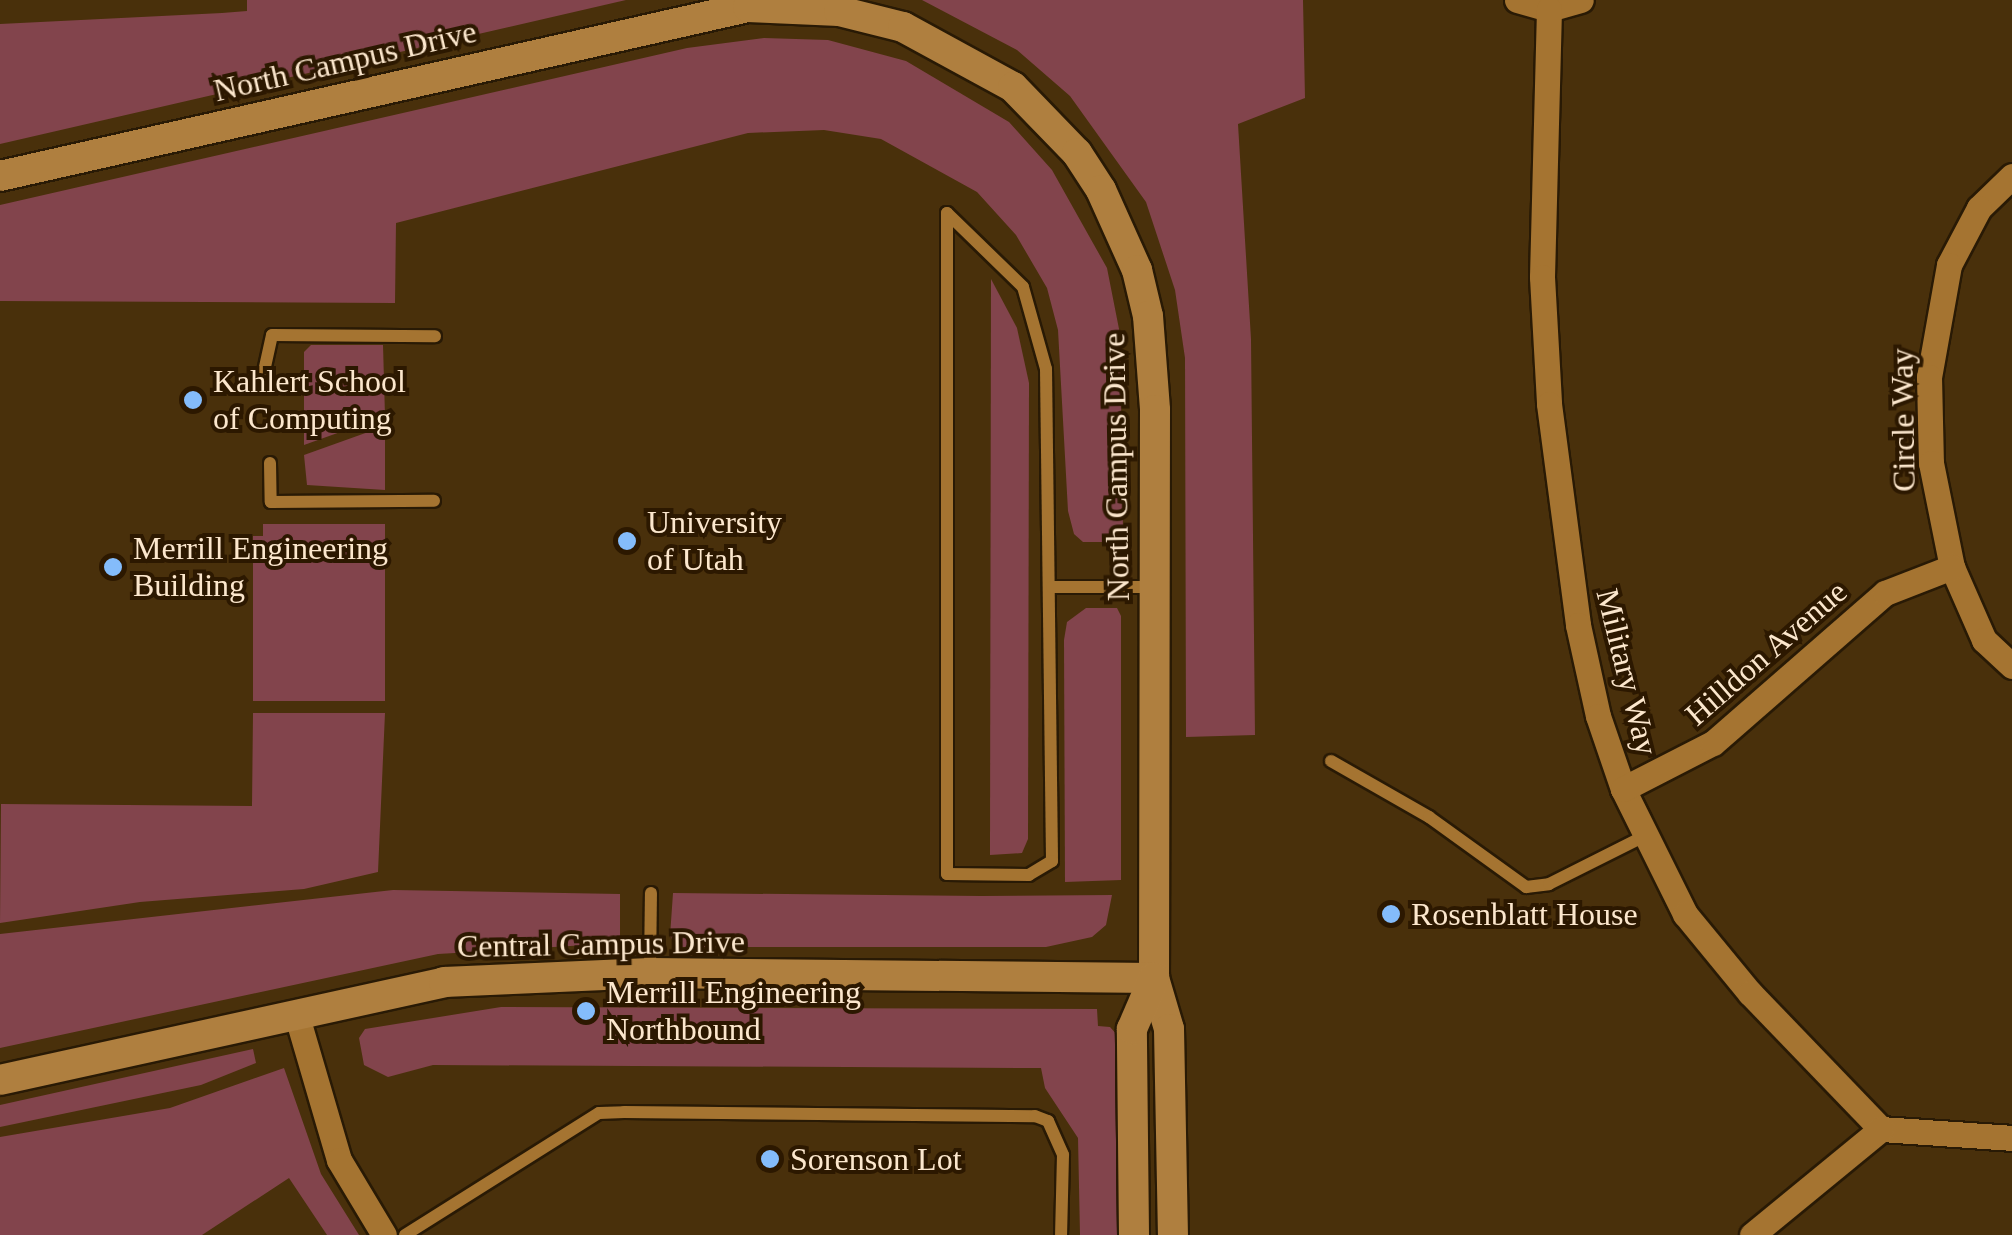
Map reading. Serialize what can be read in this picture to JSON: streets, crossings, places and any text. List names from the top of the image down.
{
  "streets": {
    "main road": ["North Campus Drive", "Central Campus Drive"],
    "street": ["Circle Way", "Hilldon Avenue", "Military Way"]
  },
  "crossings": [
    ["North Campus Drive", "Central Campus Drive"],
    ["Circle Way", "Hilldon Avenue"],
    ["Hilldon Avenue", "Military Way"]
  ],
  "places": [
    "Kahlert School of Computing",
    "University of Utah",
    "Merrill Engineering Building",
    "Rosenblatt House",
    "Merrill Engineering Northbound",
    "Sorenson Lot"
  ]
}
